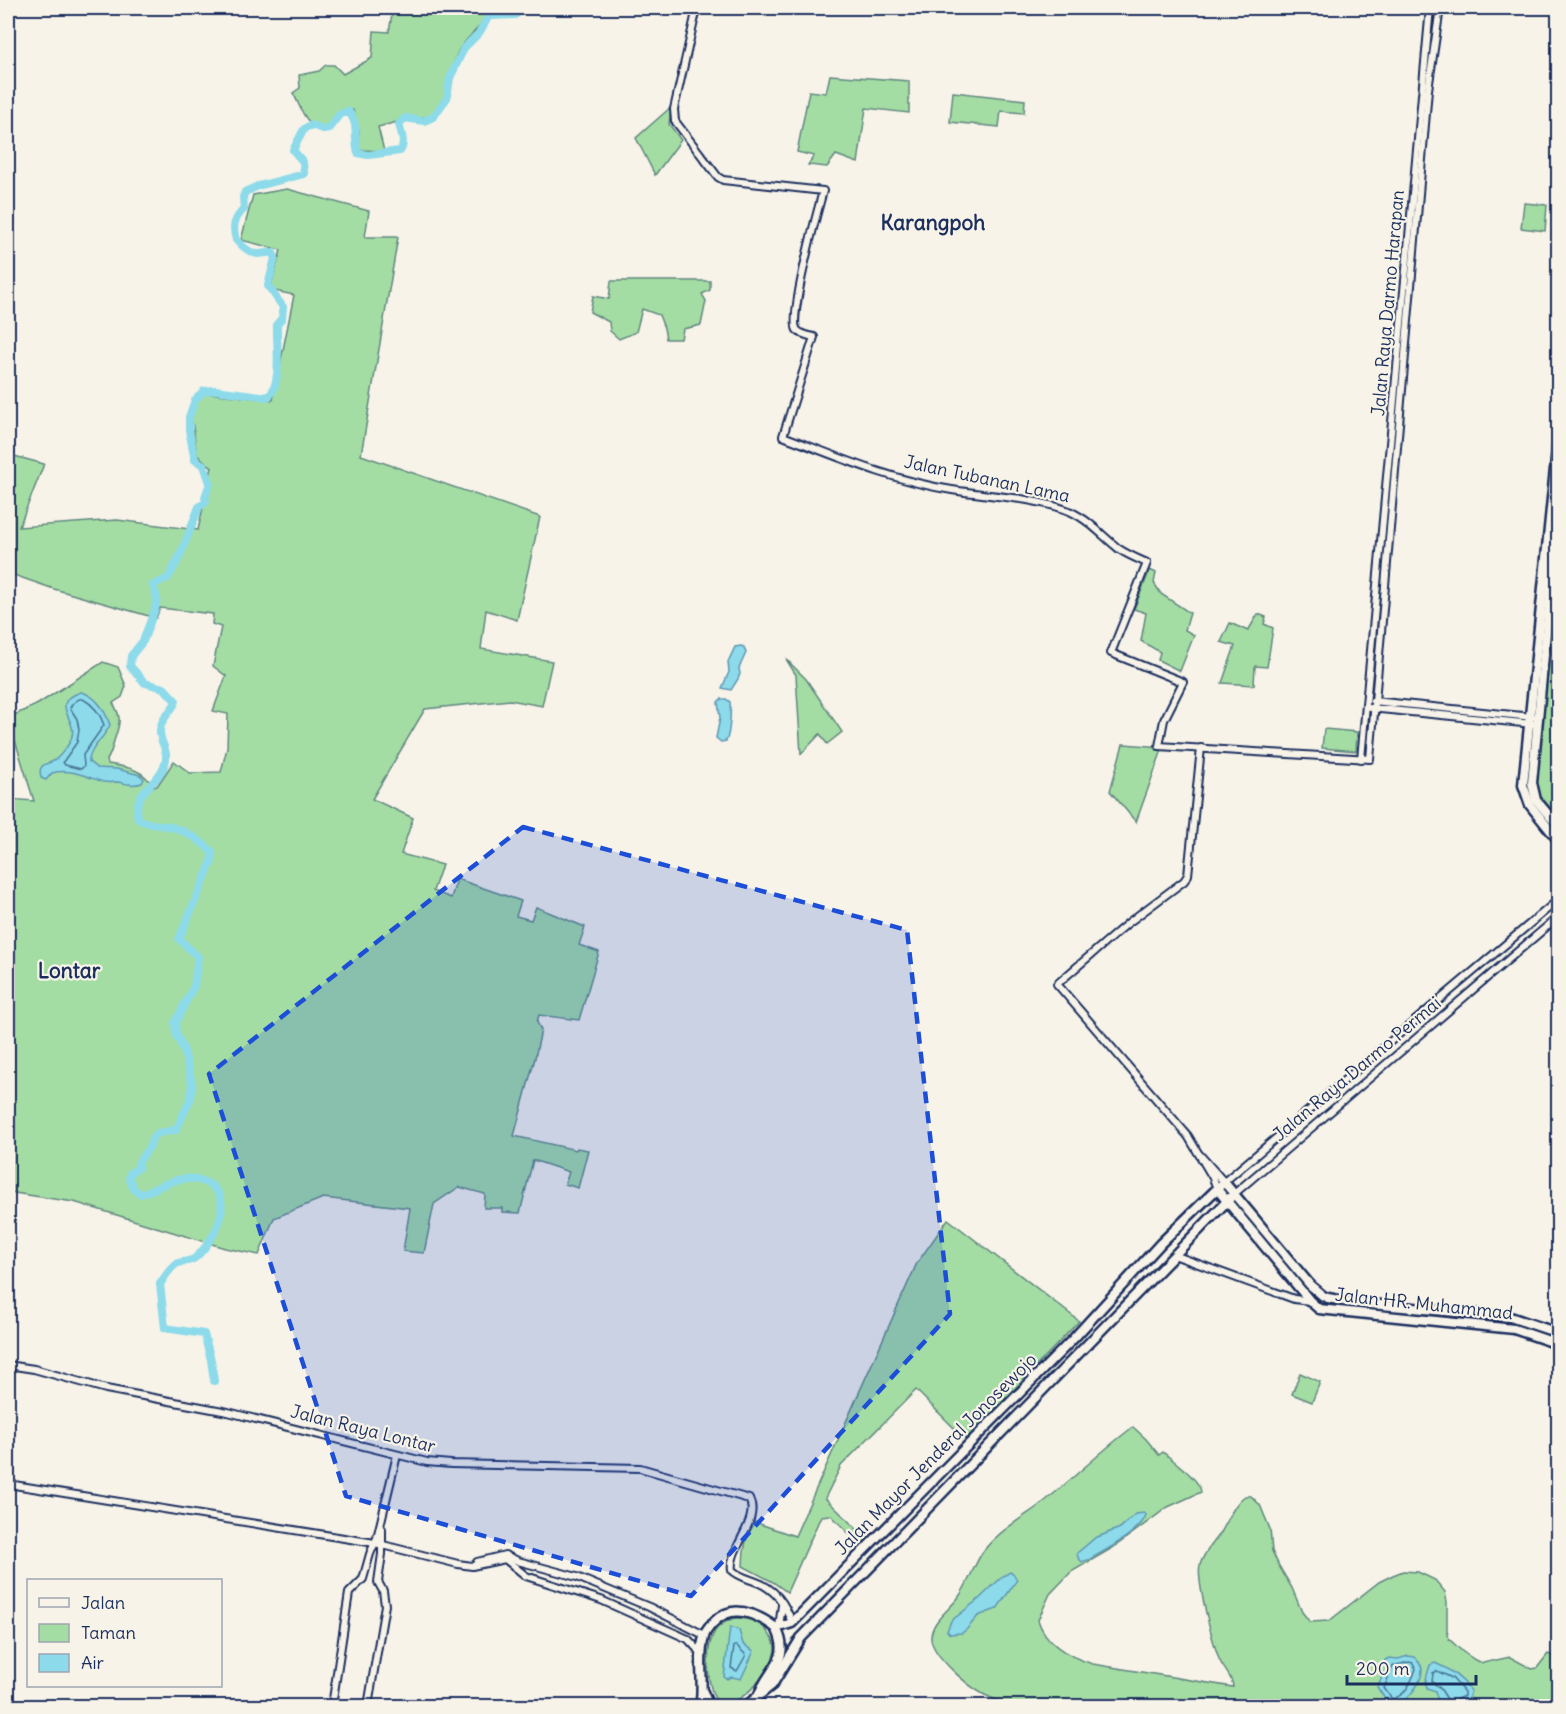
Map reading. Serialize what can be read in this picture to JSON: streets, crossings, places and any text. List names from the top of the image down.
{
  "streets": {
    "main road": ["Jalan HR. Muhammad", "Jalan Mayor Jenderal Jonosewojo"],
    "street": [
      "Jalan Raya Darmo Harapan",
      "Jalan Tubanan Lama",
      "Jalan Raya Darmo Permai",
      "Jalan Raya Lontar"
    ]
  },
  "crossings": [
    ["Jalan Raya Darmo Permai", "Jalan HR. Muhammad"],
    ["Jalan Raya Darmo Permai", "Jalan Mayor Jenderal Jonosewojo"],
    ["Jalan HR. Muhammad", "Jalan Mayor Jenderal Jonosewojo"]
  ],
  "districts": ["Karangpoh", "Lontar"],
  "legend": ["Jalan", "Taman", "Air"],
  "scale_bar": "200 m"
}
